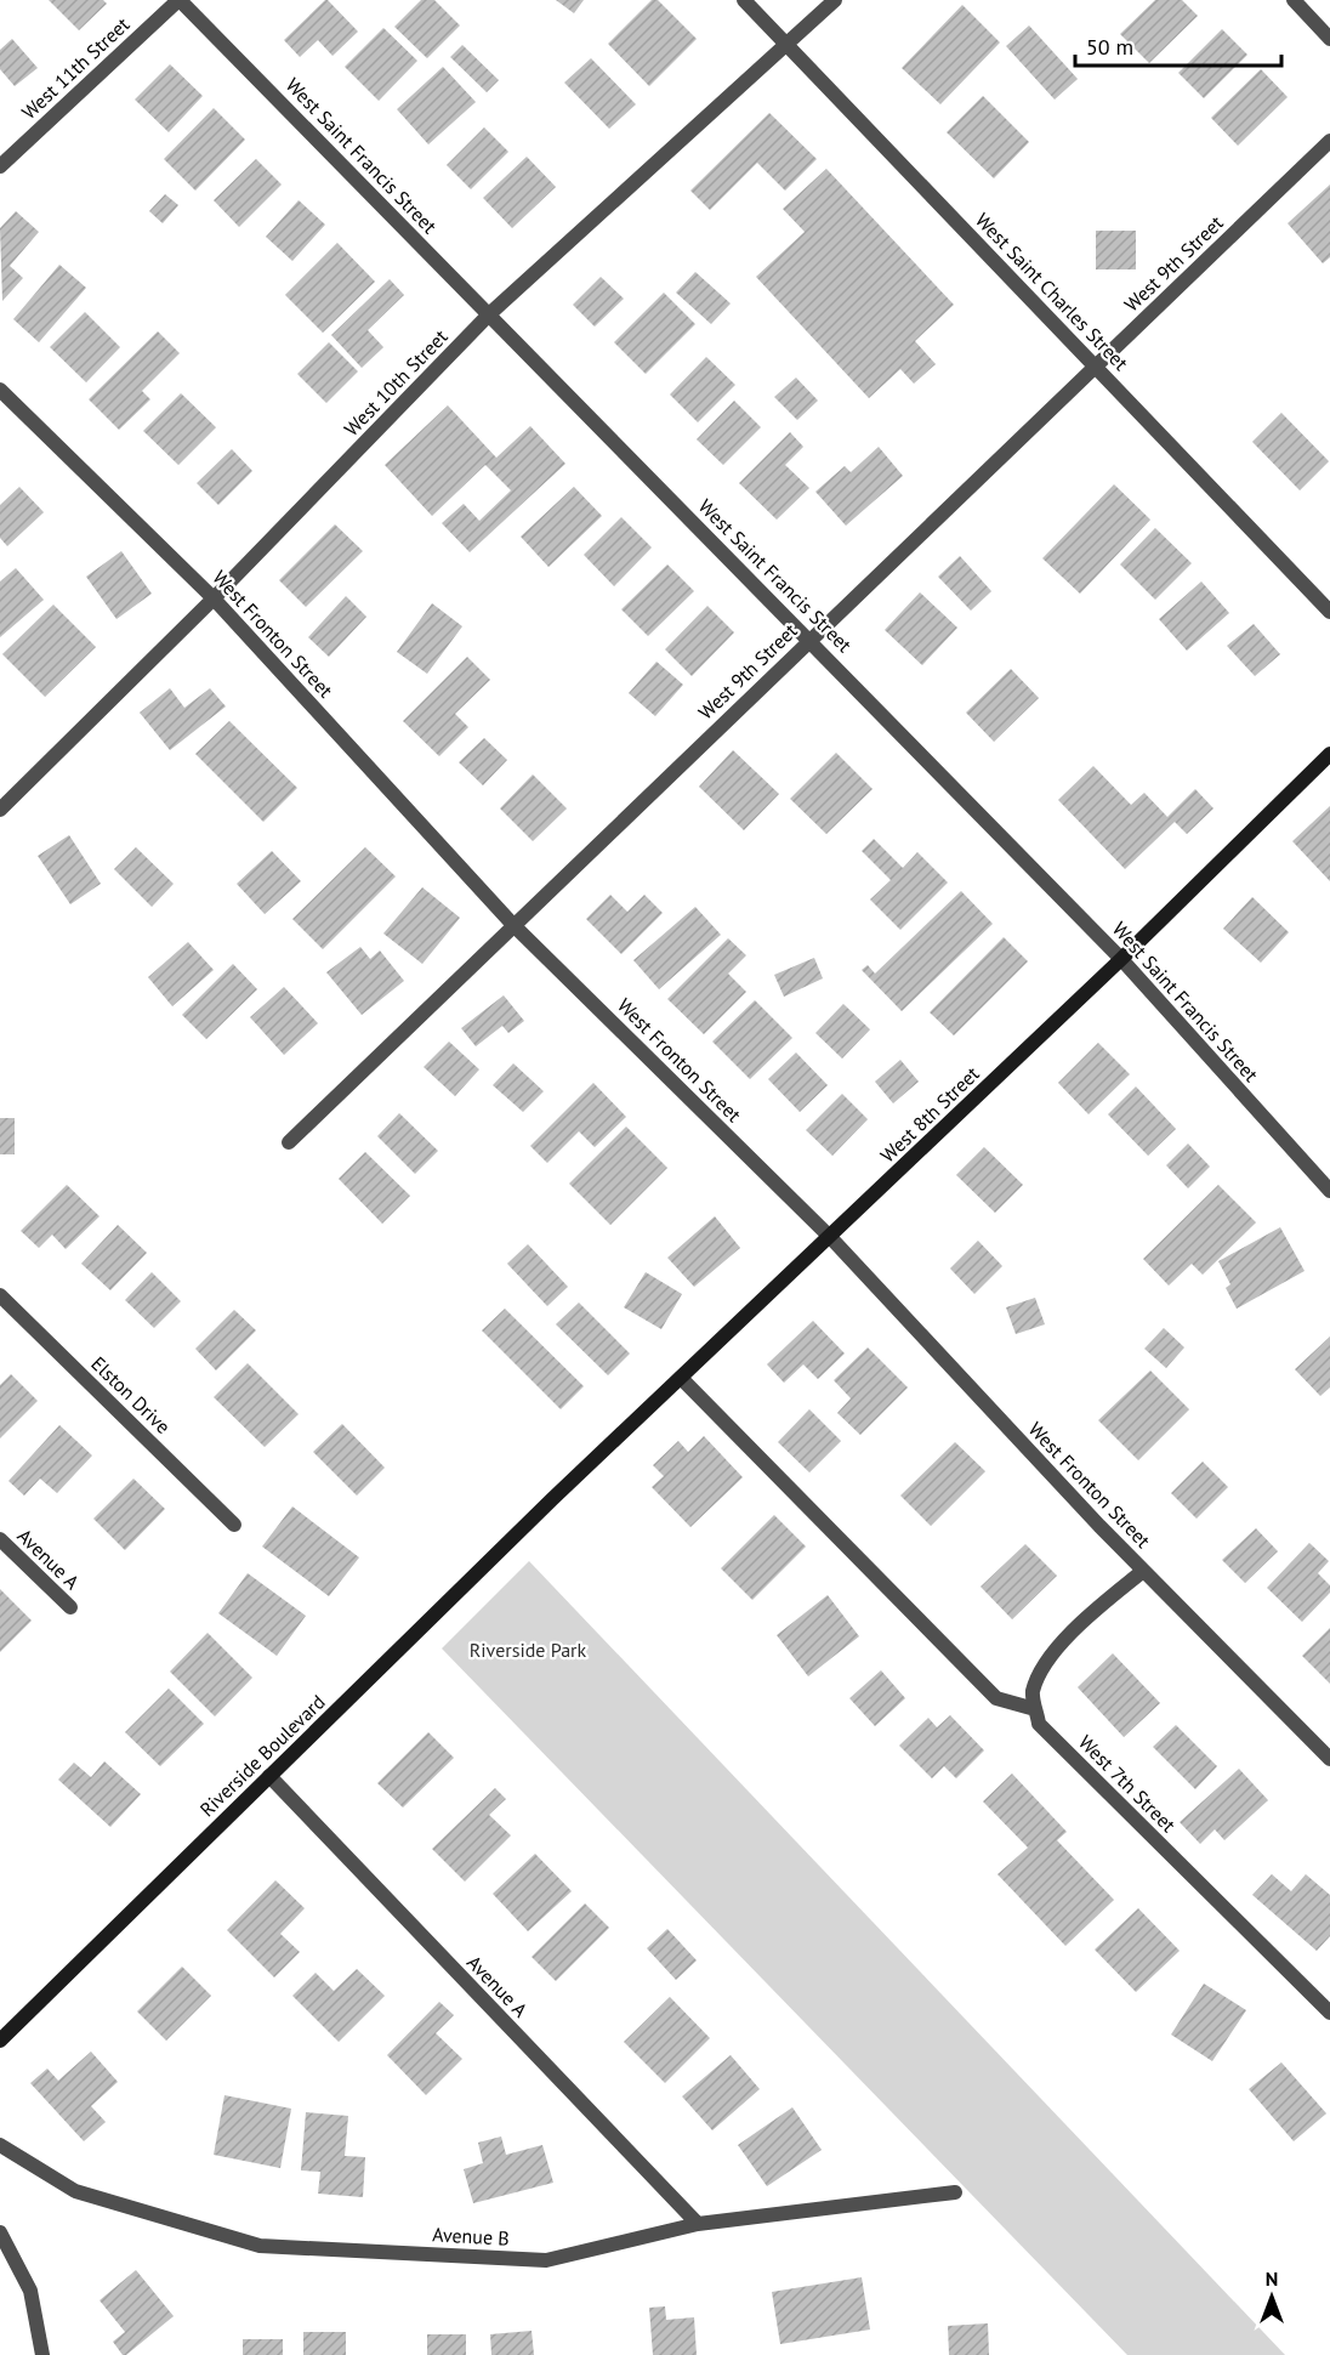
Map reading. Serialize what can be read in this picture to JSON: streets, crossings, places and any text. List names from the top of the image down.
{
  "streets": {
    "street": [
      "West 11th Street",
      "West Saint Francis Street",
      "West 9th Street",
      "West Saint Charles Street",
      "West 10th Street",
      "West Fronton Street",
      "West 8th Street",
      "Elston Drive",
      "Avenue A",
      "Riverside Boulevard",
      "West 7th Street",
      "Avenue B"
    ]
  },
  "crossings": [
    ["West 11th Street", "West Saint Francis Street"],
    ["West Saint Francis Street", "West 9th Street"],
    ["West Saint Francis Street", "West 10th Street"],
    ["West Saint Francis Street", "West 8th Street"],
    ["West 9th Street", "West Saint Charles Street"],
    ["West 9th Street", "West Fronton Street"],
    ["West Saint Charles Street", "West 10th Street"],
    ["West 10th Street", "West Fronton Street"],
    ["West Fronton Street", "West 8th Street"],
    ["West 8th Street", "Riverside Boulevard"],
    ["Avenue A", "Riverside Boulevard"],
    ["Avenue A", "Avenue B"]
  ],
  "parks": ["Riverside Park"],
  "scale_bar": "50 m",
  "north": "top"
}
